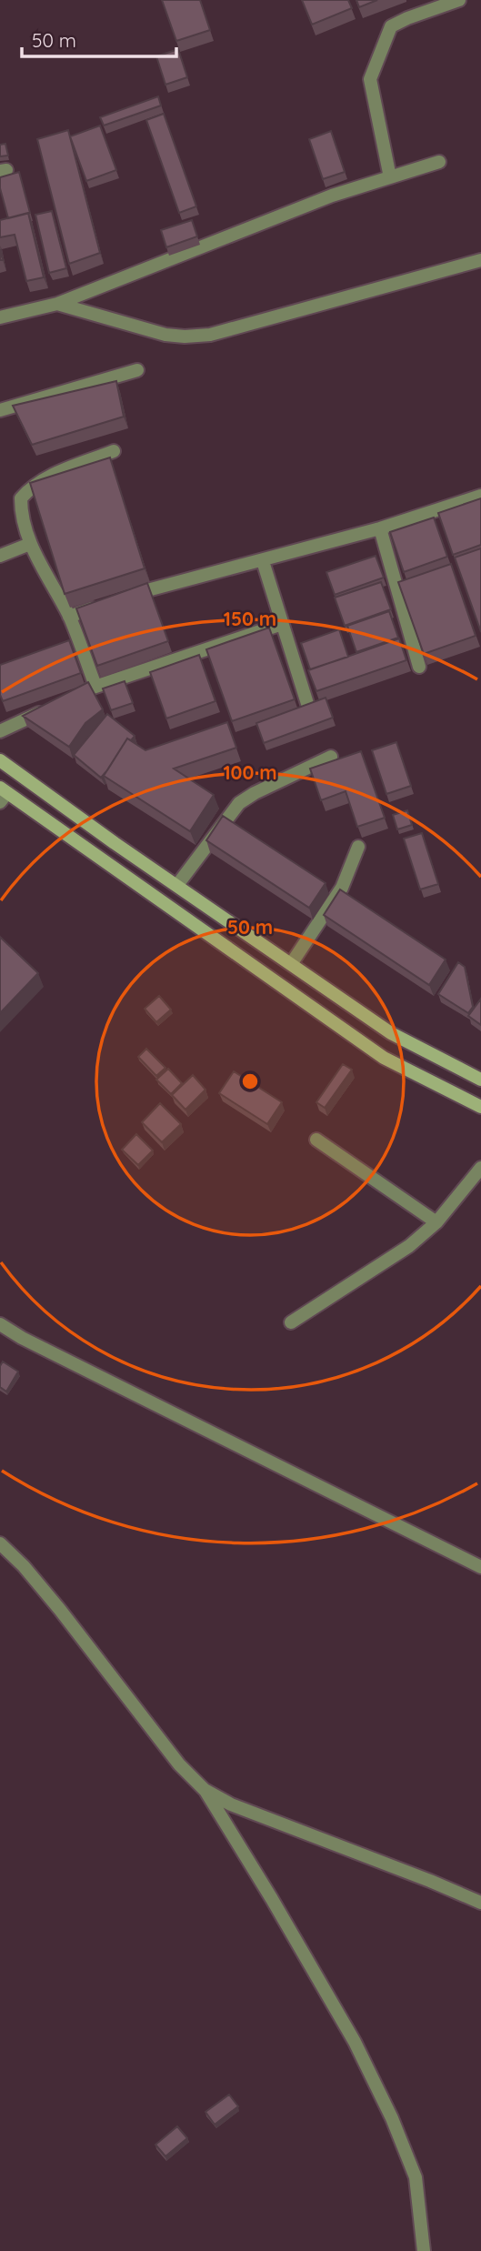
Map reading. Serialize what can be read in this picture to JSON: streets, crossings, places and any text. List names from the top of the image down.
{
  "scale_bar": "50 m",
  "rings": ["150 m", "100 m", "50 m"]
}
